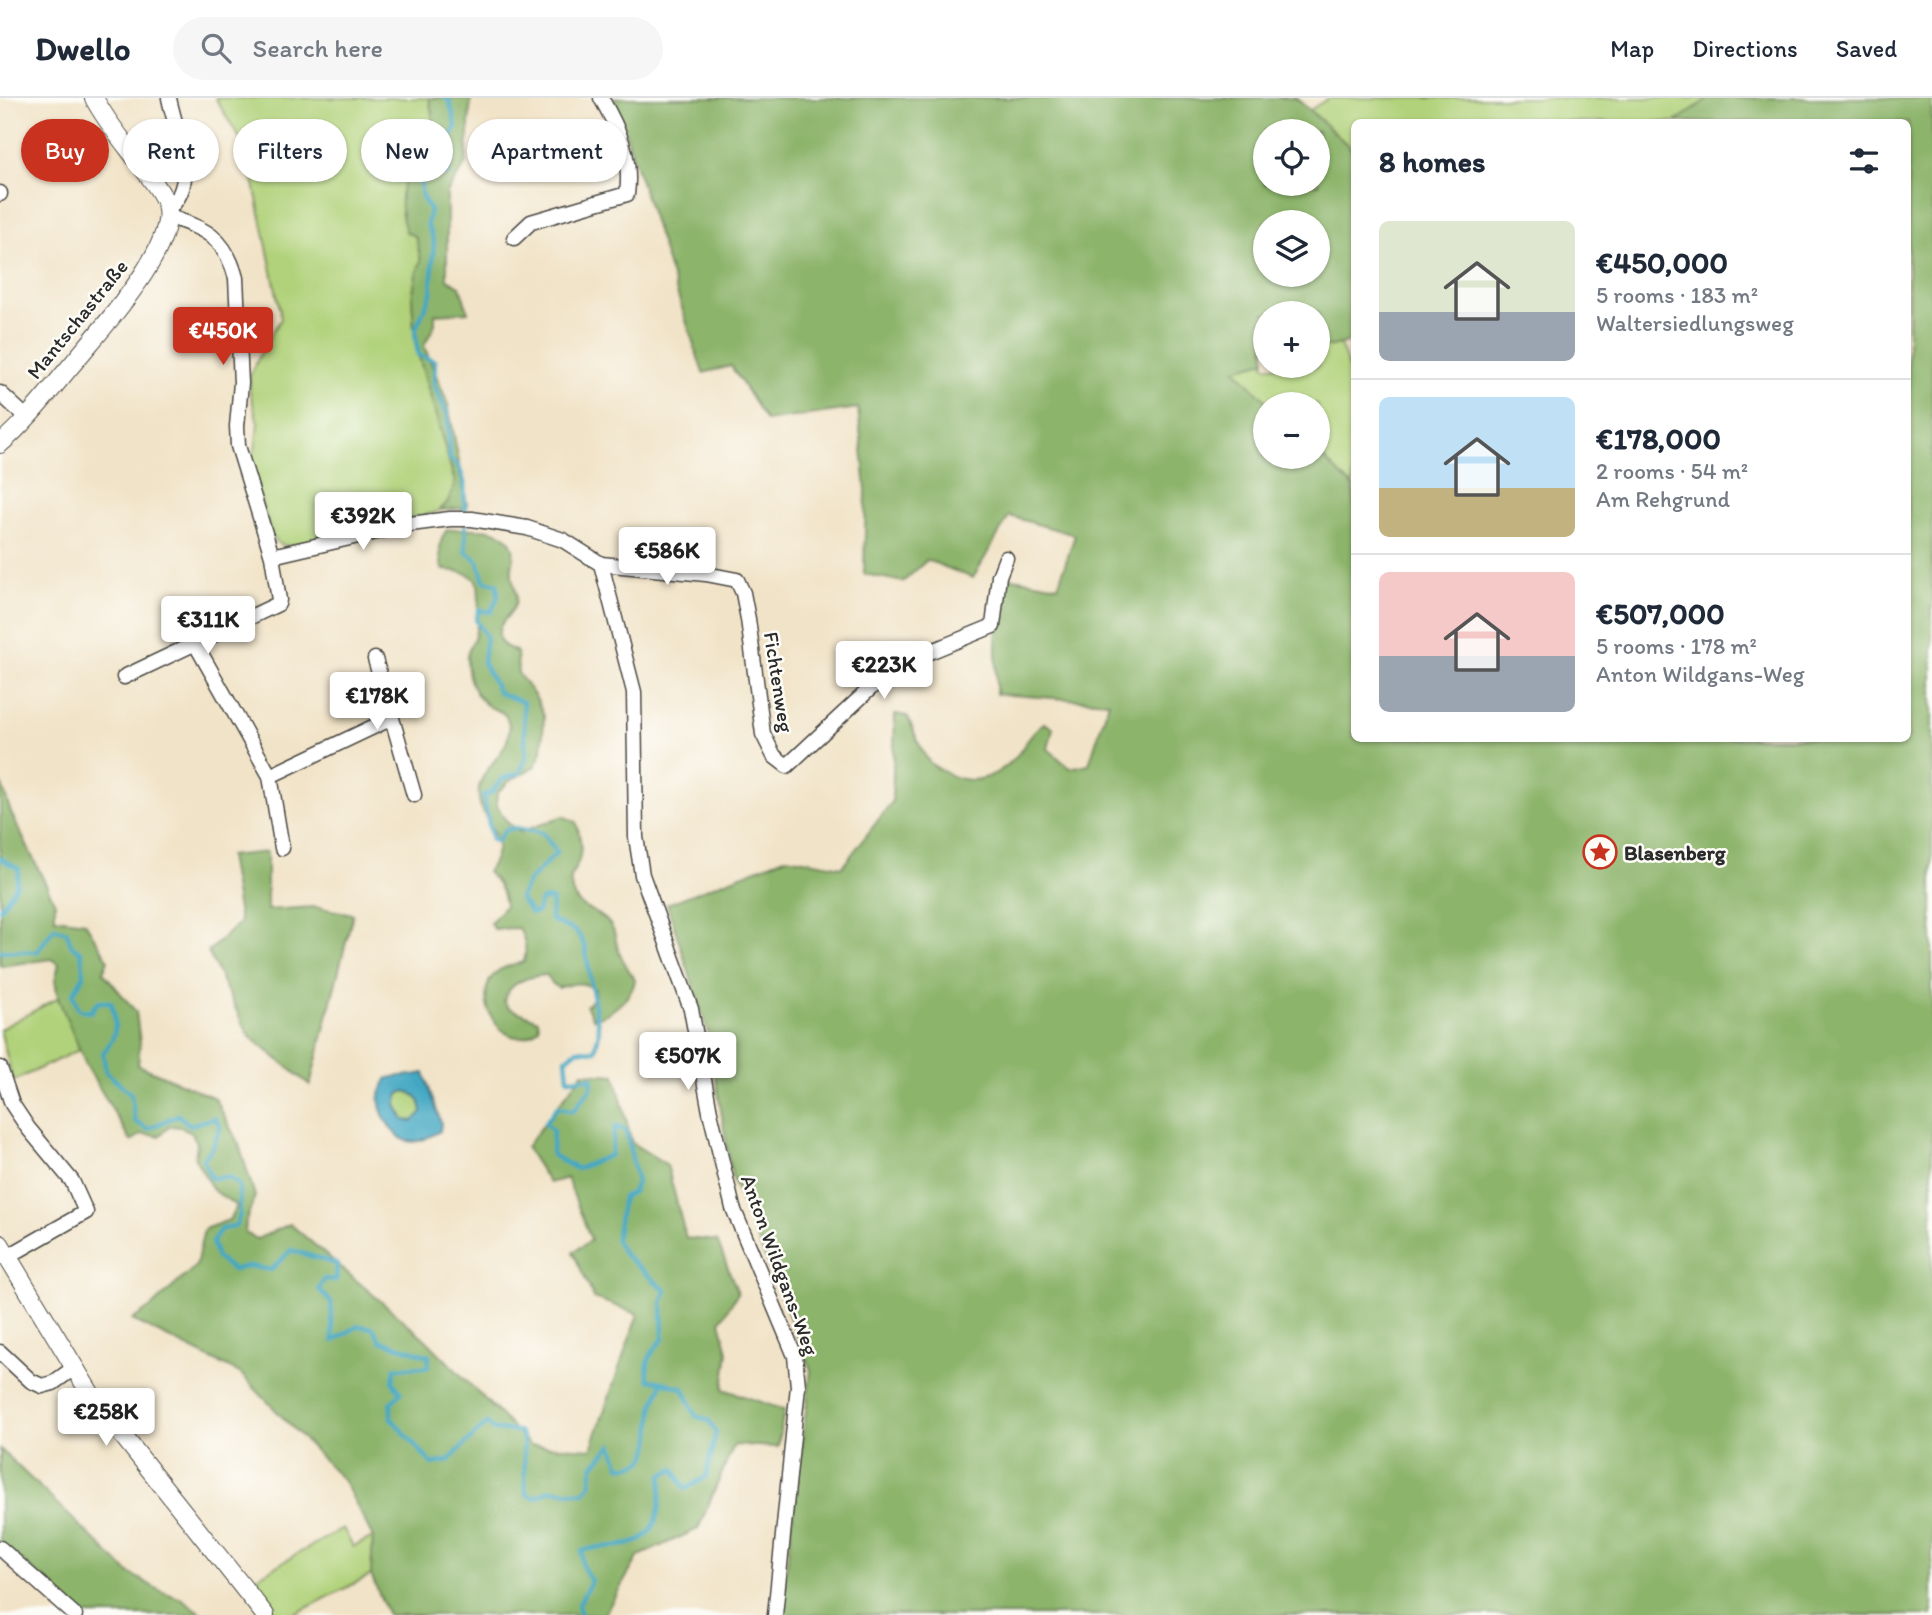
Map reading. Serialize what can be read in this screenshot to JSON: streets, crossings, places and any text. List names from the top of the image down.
{
  "streets": {
    "street": ["Mantschastraße", "Fichtenweg", "Anton Wildgans-Weg"]
  },
  "crossings": [
    ["Fichtenweg", "Anton Wildgans-Weg"]
  ],
  "places": {
    "place": ["Blasenberg"]
  },
  "page": {
    "header": "Dwello",
    "search": "Search here",
    "nav": ["Map", "Directions", "Saved"],
    "map_buttons": ["+", "−"],
    "chip": [
      "Buy",
      "Rent",
      "Filters",
      "New",
      "Apartment"
    ],
    "heading": "8 homes",
    "list": [
      {
        "name": "€450,000",
        "note": "5 rooms · 183 m² · Waltersiedlungsweg"
      },
      {
        "name": "€178,000",
        "note": "2 rooms · 54 m² · Am Rehgrund"
      },
      {
        "name": "€507,000",
        "note": "5 rooms · 178 m² · Anton Wildgans-Weg"
      }
    ],
    "price": [
      "€450K",
      "€392K",
      "€586K",
      "€311K",
      "€223K",
      "€178K",
      "€507K",
      "€258K"
    ]
  }
}
